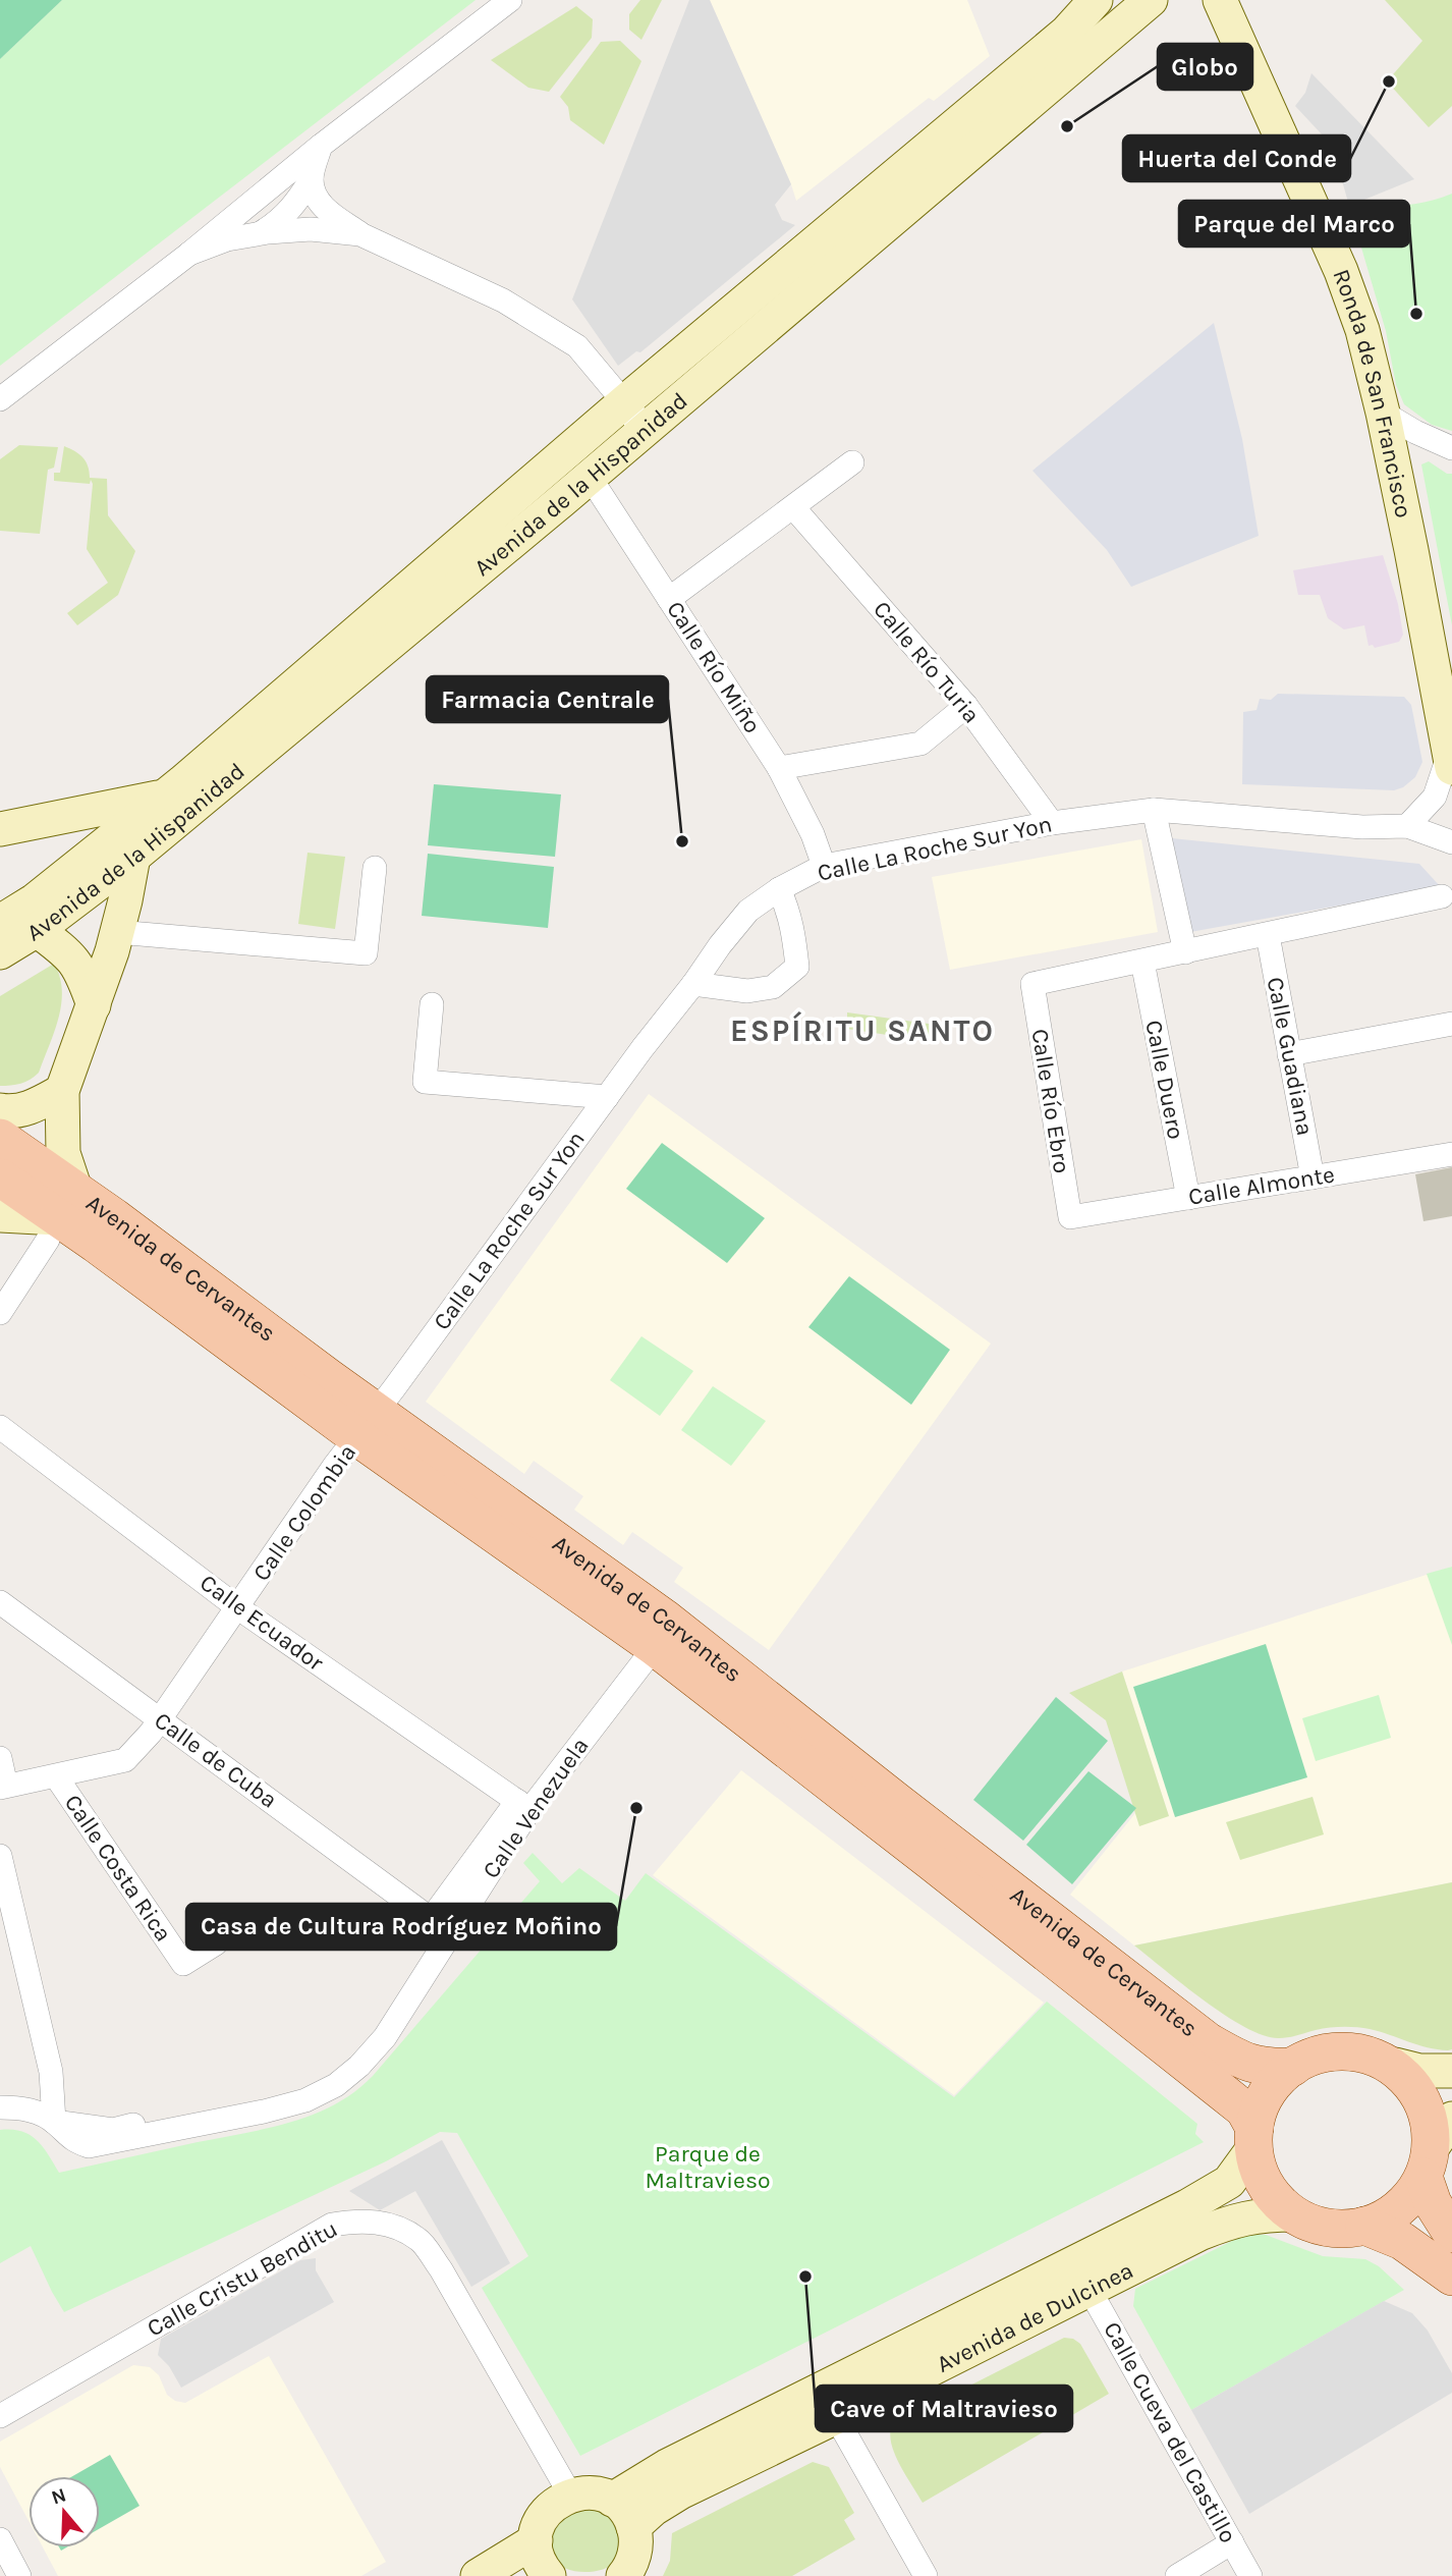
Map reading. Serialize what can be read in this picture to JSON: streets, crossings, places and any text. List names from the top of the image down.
{
  "streets": {
    "main road": [
      "Ronda de San Francisco",
      "Avenida de la Hispanidad",
      "Avenida de Cervantes",
      "Avenida de Dulcinea"
    ],
    "street": [
      "Calle Río Turia",
      "Calle Río Miño",
      "Calle La Roche Sur Yon",
      "Calle Guadiana",
      "Calle Duero",
      "Calle Río Ebro",
      "Calle Almonte",
      "Calle Colombia",
      "Calle Ecuador",
      "Calle de Cuba",
      "Calle Venezuela",
      "Calle Costa Rica",
      "Calle Cristu Benditu",
      "Calle Cueva del Castillo"
    ]
  },
  "crossings": [
    ["Avenida de la Hispanidad", "Calle Río Miño"],
    ["Calle Río Turia", "Calle La Roche Sur Yon"],
    ["Calle Río Miño", "Calle La Roche Sur Yon"],
    ["Calle La Roche Sur Yon", "Avenida de Cervantes"],
    ["Calle La Roche Sur Yon", "Calle Colombia"],
    ["Calle Guadiana", "Calle Almonte"],
    ["Calle Duero", "Calle Río Ebro"],
    ["Calle Duero", "Calle Almonte"],
    ["Calle Río Ebro", "Calle Almonte"],
    ["Avenida de Cervantes", "Calle Colombia"],
    ["Avenida de Cervantes", "Calle Venezuela"],
    ["Avenida de Cervantes", "Avenida de Dulcinea"],
    ["Calle Colombia", "Calle Ecuador"],
    ["Calle Colombia", "Calle de Cuba"],
    ["Calle Colombia", "Calle Costa Rica"],
    ["Calle Ecuador", "Calle de Cuba"],
    ["Calle Ecuador", "Calle Venezuela"],
    ["Calle de Cuba", "Calle Venezuela"],
    ["Avenida de Dulcinea", "Calle Cueva del Castillo"]
  ],
  "districts": ["ESPÍRITU SANTO"],
  "parks": ["Parque de Maltravieso"],
  "places": [
    "Huerta del Conde",
    "Globo",
    "Parque del Marco",
    "Farmacia Centrale",
    "Casa de Cultura Rodríguez Moñino",
    "Cave of Maltravieso"
  ],
  "north": "top"
}
